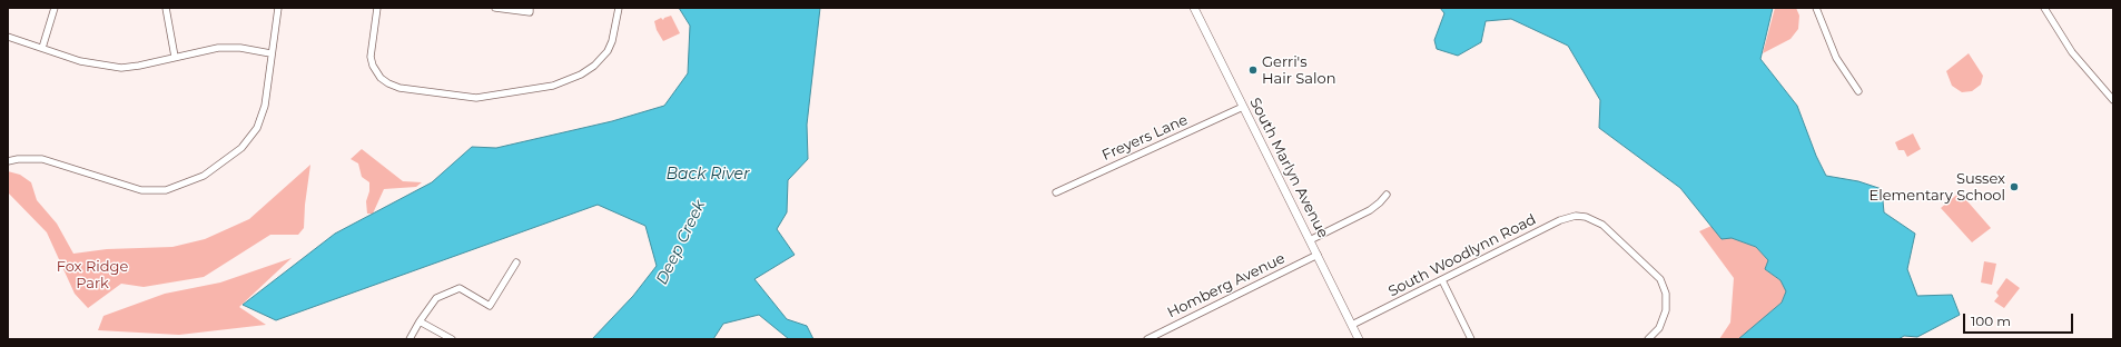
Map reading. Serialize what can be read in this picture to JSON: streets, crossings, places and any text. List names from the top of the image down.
{
  "streets": {
    "street": [
      "Freyers Lane",
      "South Marlyn Avenue",
      "South Woodlynn Road",
      "Homberg Avenue"
    ]
  },
  "crossings": [
    ["Freyers Lane", "South Marlyn Avenue"],
    ["South Marlyn Avenue", "South Woodlynn Road"],
    ["South Marlyn Avenue", "Homberg Avenue"]
  ],
  "water": ["Back River", "Deep Creek"],
  "parks": ["Fox Ridge Park"],
  "places": ["Gerri's Hair Salon", "Sussex Elementary School"],
  "scale_bar": "100 m"
}
